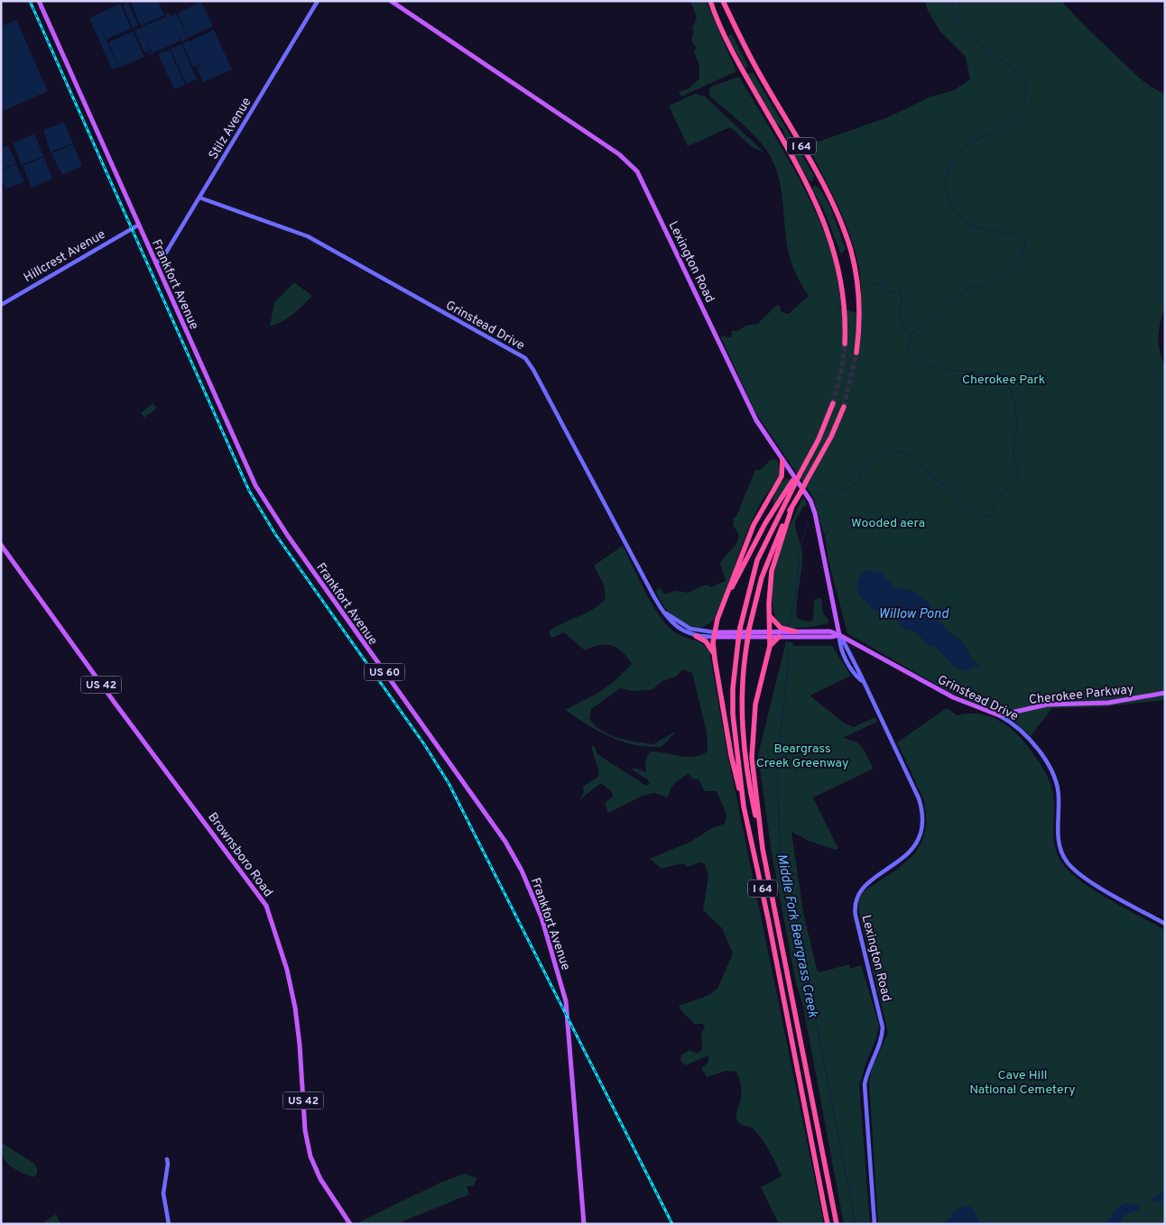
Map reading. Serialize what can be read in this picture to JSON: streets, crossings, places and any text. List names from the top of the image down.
{
  "streets": {
    "highway": ["I 64"],
    "main road": [
      "Lexington Road",
      "Frankfort Avenue",
      "Grinstead Drive",
      "US 60",
      "US 42",
      "Cherokee Parkway",
      "Brownsboro Road"
    ],
    "street": ["Stilz Avenue", "Hillcrest Avenue"]
  },
  "crossings": [
    ["Stilz Avenue", "Frankfort Avenue"],
    ["Stilz Avenue", "Grinstead Drive"],
    ["Hillcrest Avenue", "Frankfort Avenue"],
    ["Lexington Road", "Grinstead Drive"],
    ["Grinstead Drive", "Cherokee Parkway"]
  ],
  "water": ["Willow Pond", "Middle Fork Beargrass Creek"],
  "parks": [
    "Cherokee Park",
    "Wooded aera",
    "Beargrass Creek Greenway",
    "Cave Hill National Cemetery"
  ]
}
